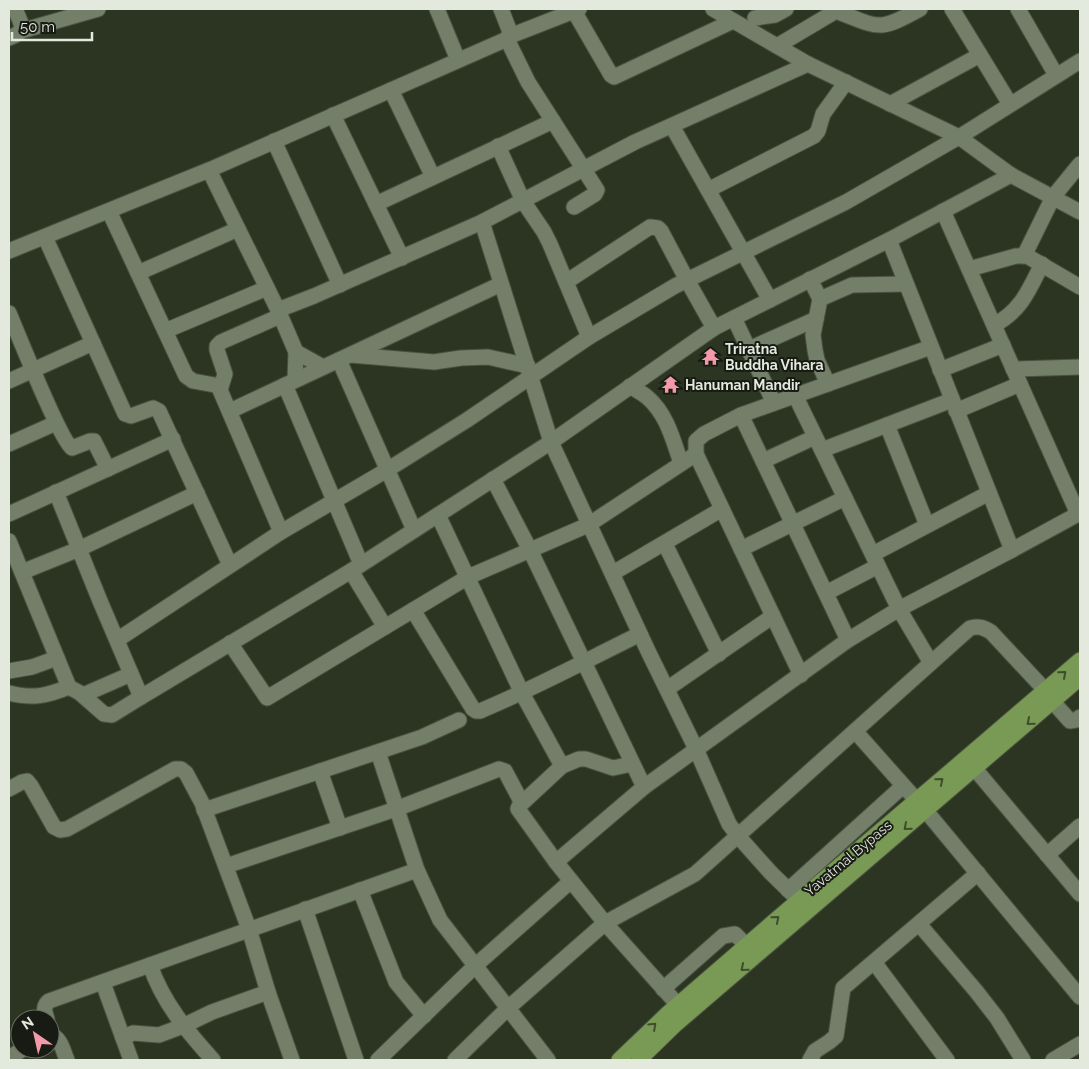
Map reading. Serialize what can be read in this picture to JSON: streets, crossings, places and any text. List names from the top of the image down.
{
  "streets": {
    "main road": ["Yavatmal Bypass"]
  },
  "places": {
    "temple": ["Triratna Buddha Vihara", "Hanuman Mandir"]
  },
  "scale_bar": "50 m",
  "north": "top left"
}
